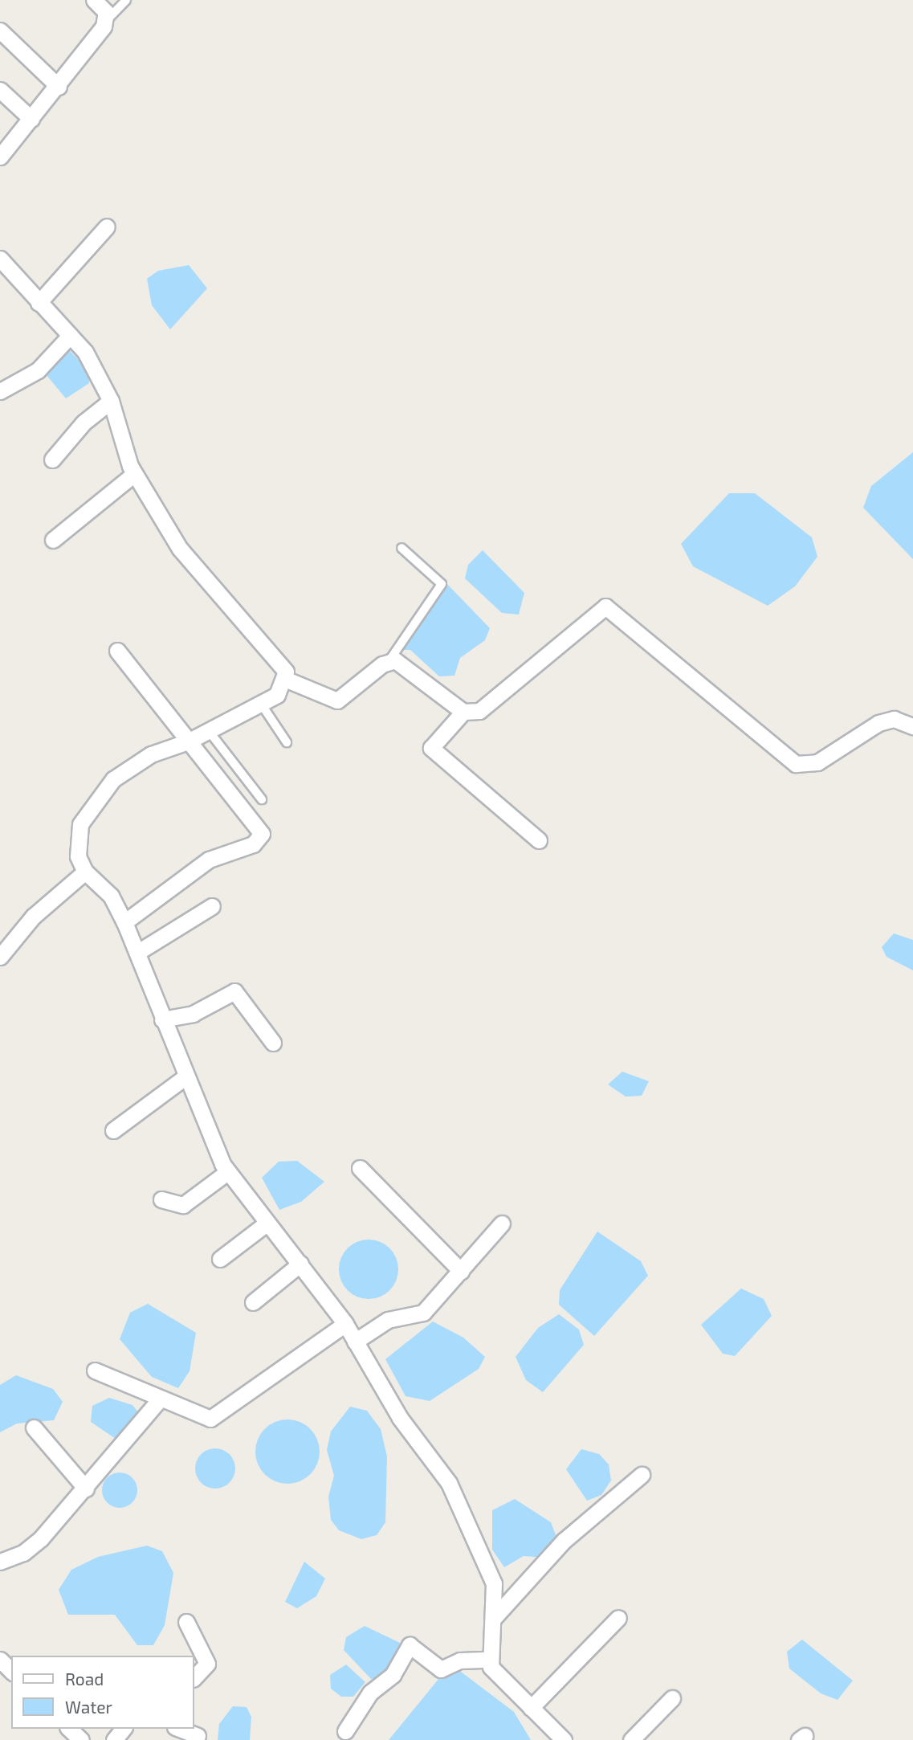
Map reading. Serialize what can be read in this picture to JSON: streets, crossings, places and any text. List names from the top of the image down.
{
  "legend": ["Road", "Water"]
}
